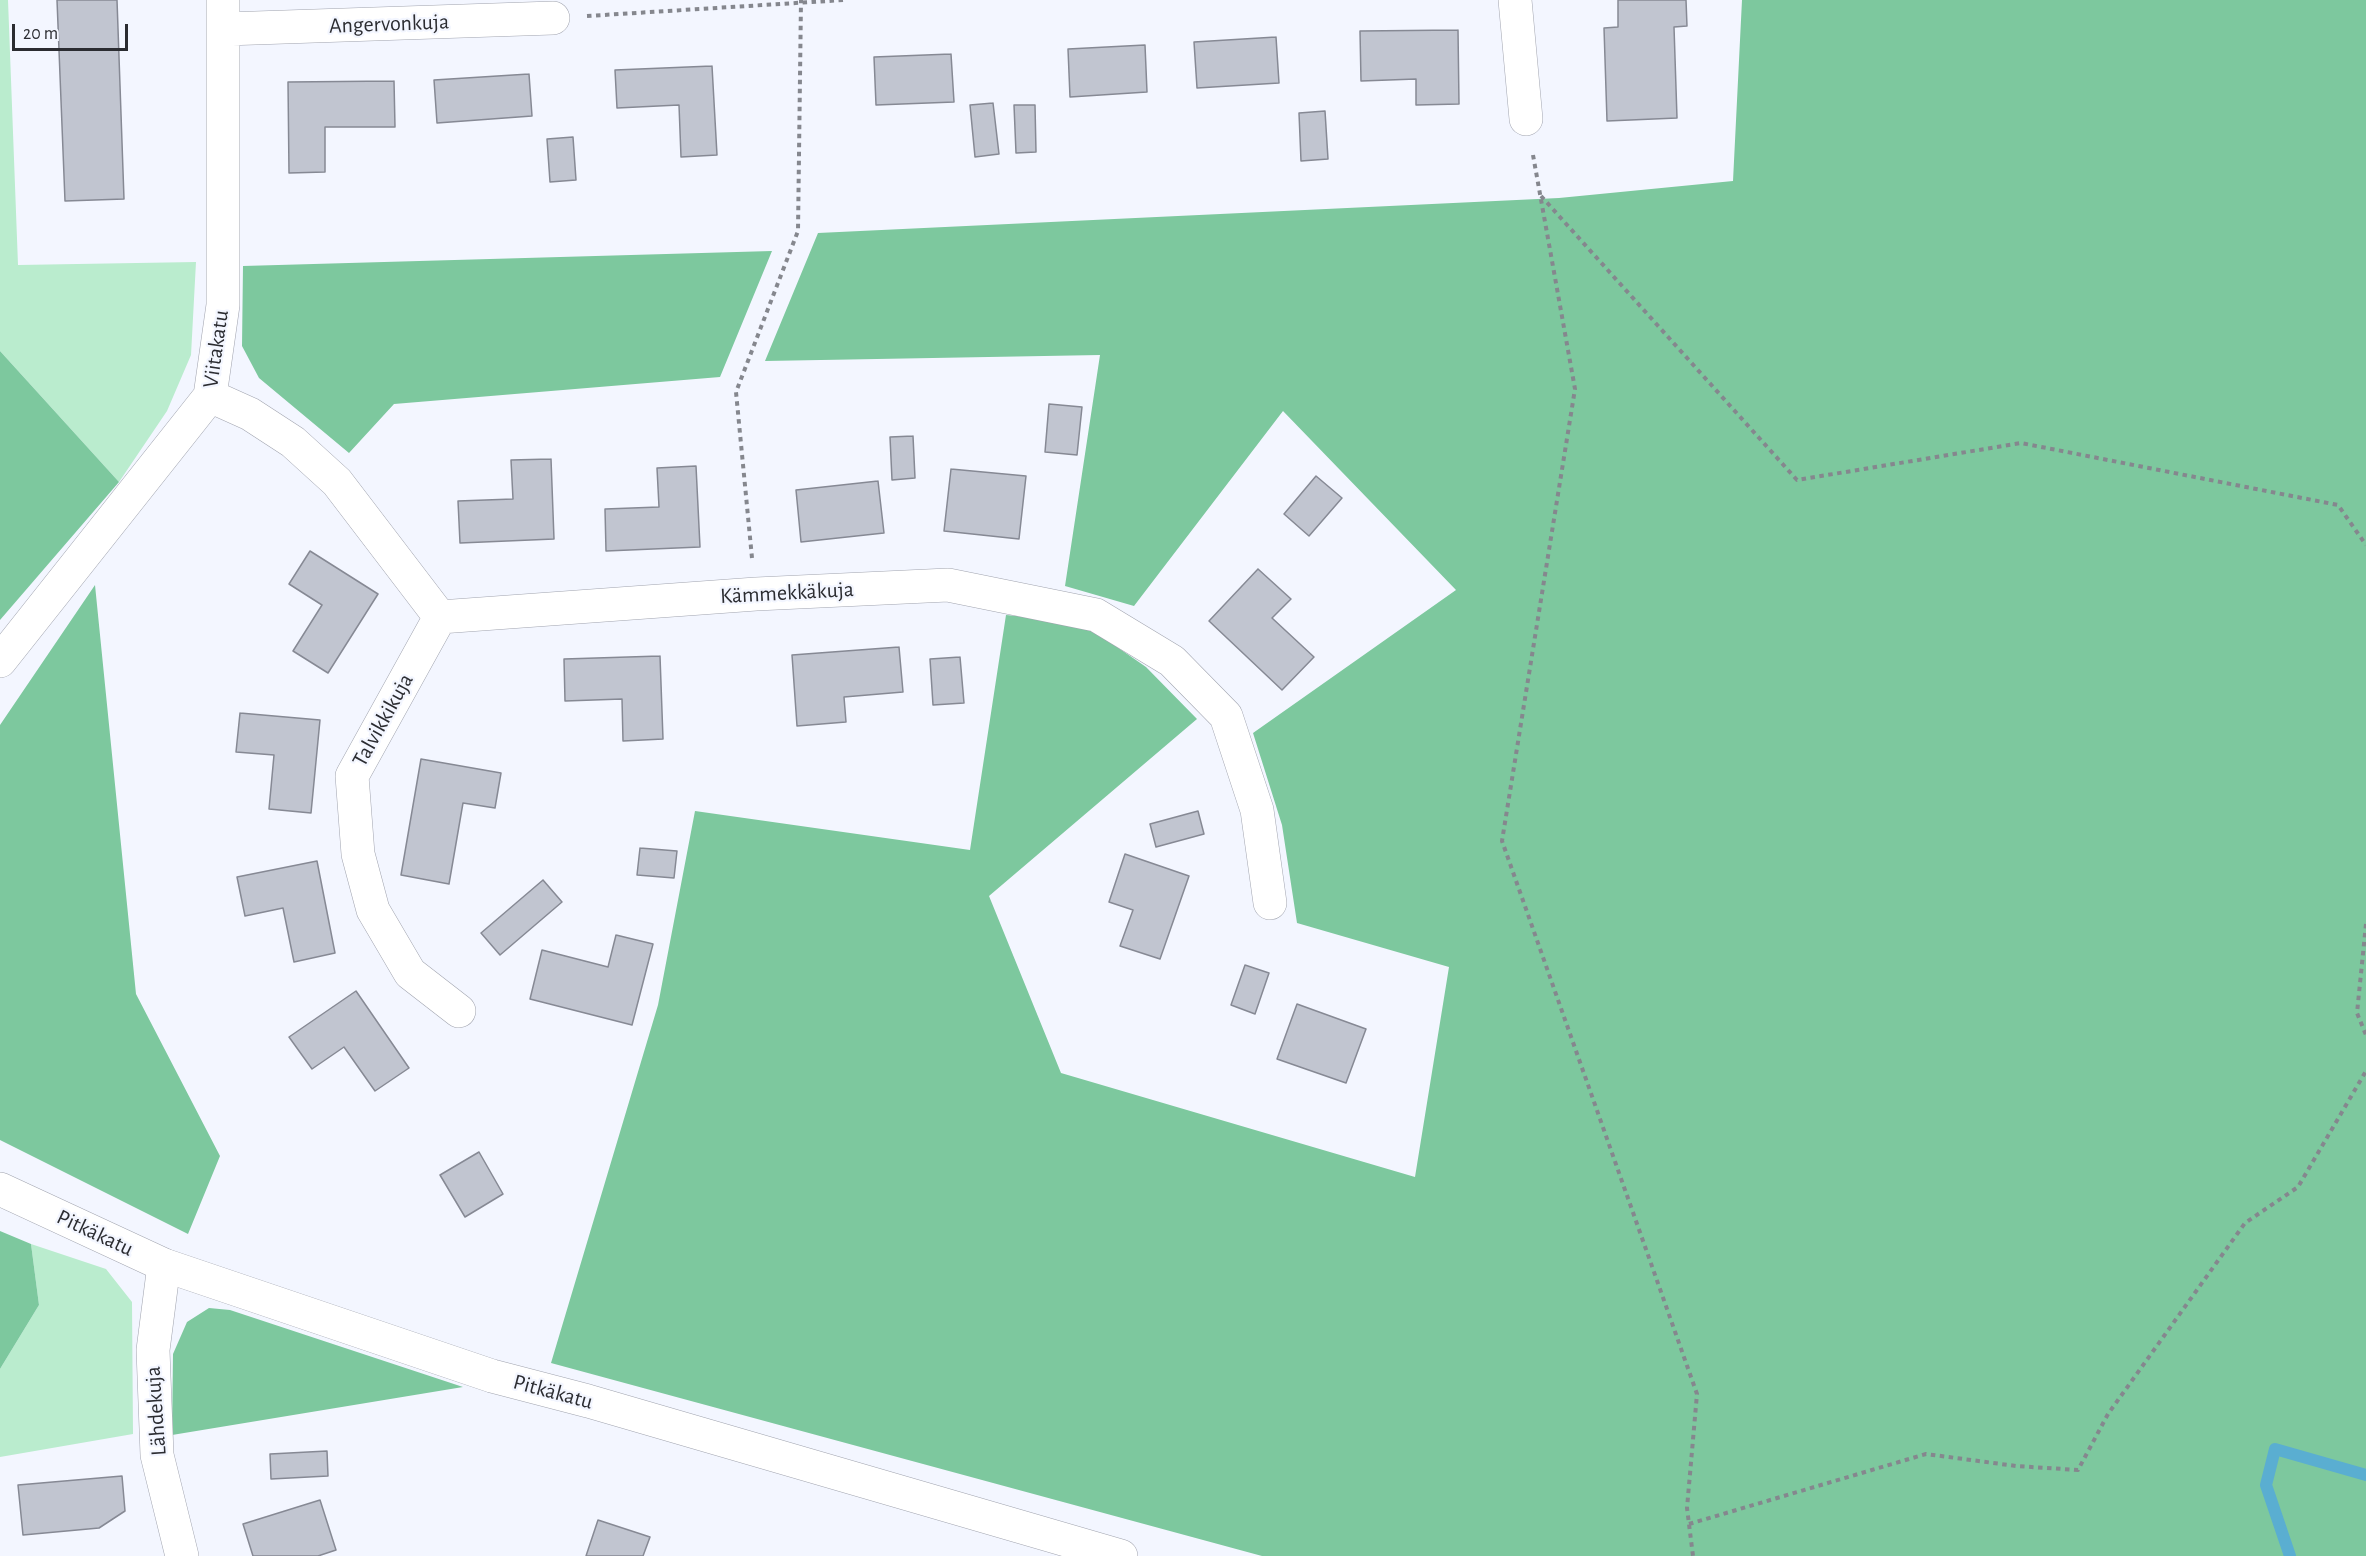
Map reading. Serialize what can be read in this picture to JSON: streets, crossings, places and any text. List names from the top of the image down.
{
  "streets": {
    "street": [
      "Angervonkuja",
      "Viitakatu",
      "Kämmekkäkuja",
      "Talvikkikuja",
      "Pitkäkatu",
      "Lähdekuja"
    ]
  },
  "crossings": [
    ["Angervonkuja", "Viitakatu"],
    ["Kämmekkäkuja", "Talvikkikuja"],
    ["Pitkäkatu", "Lähdekuja"]
  ],
  "scale_bar": "20 m"
}
